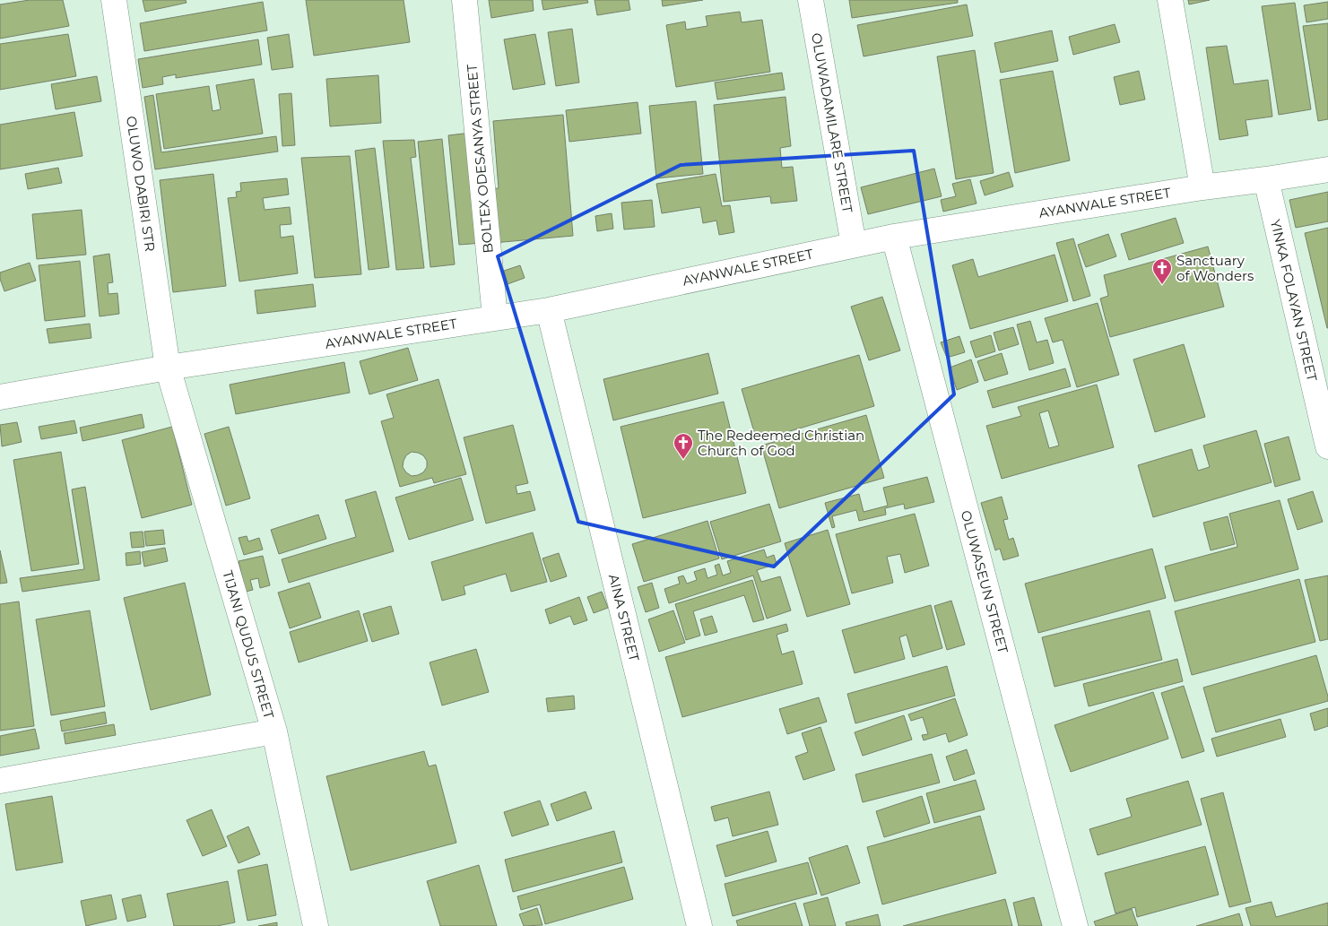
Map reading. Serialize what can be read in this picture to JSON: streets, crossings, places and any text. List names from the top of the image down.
{
  "streets": {
    "street": [
      "OLUWADAMILARE STREET",
      "BOLTEX ODESANYA STREET",
      "OLUWO DABIRI STR",
      "AYANWALE STREET",
      "YINKA FOLAYAN STREET",
      "OLUWASEUN STREET",
      "AINA STREET",
      "TIJANI QUDUS STREET"
    ]
  },
  "crossings": [
    ["OLUWADAMILARE STREET", "AYANWALE STREET"],
    ["BOLTEX ODESANYA STREET", "AYANWALE STREET"],
    ["OLUWO DABIRI STR", "AYANWALE STREET"],
    ["OLUWO DABIRI STR", "TIJANI QUDUS STREET"],
    ["AYANWALE STREET", "YINKA FOLAYAN STREET"],
    ["AYANWALE STREET", "OLUWASEUN STREET"],
    ["AYANWALE STREET", "AINA STREET"],
    ["AYANWALE STREET", "TIJANI QUDUS STREET"]
  ],
  "places": {
    "church": ["Sanctuary of Wonders", "The Redeemed Christian Church of God"]
  }
}
